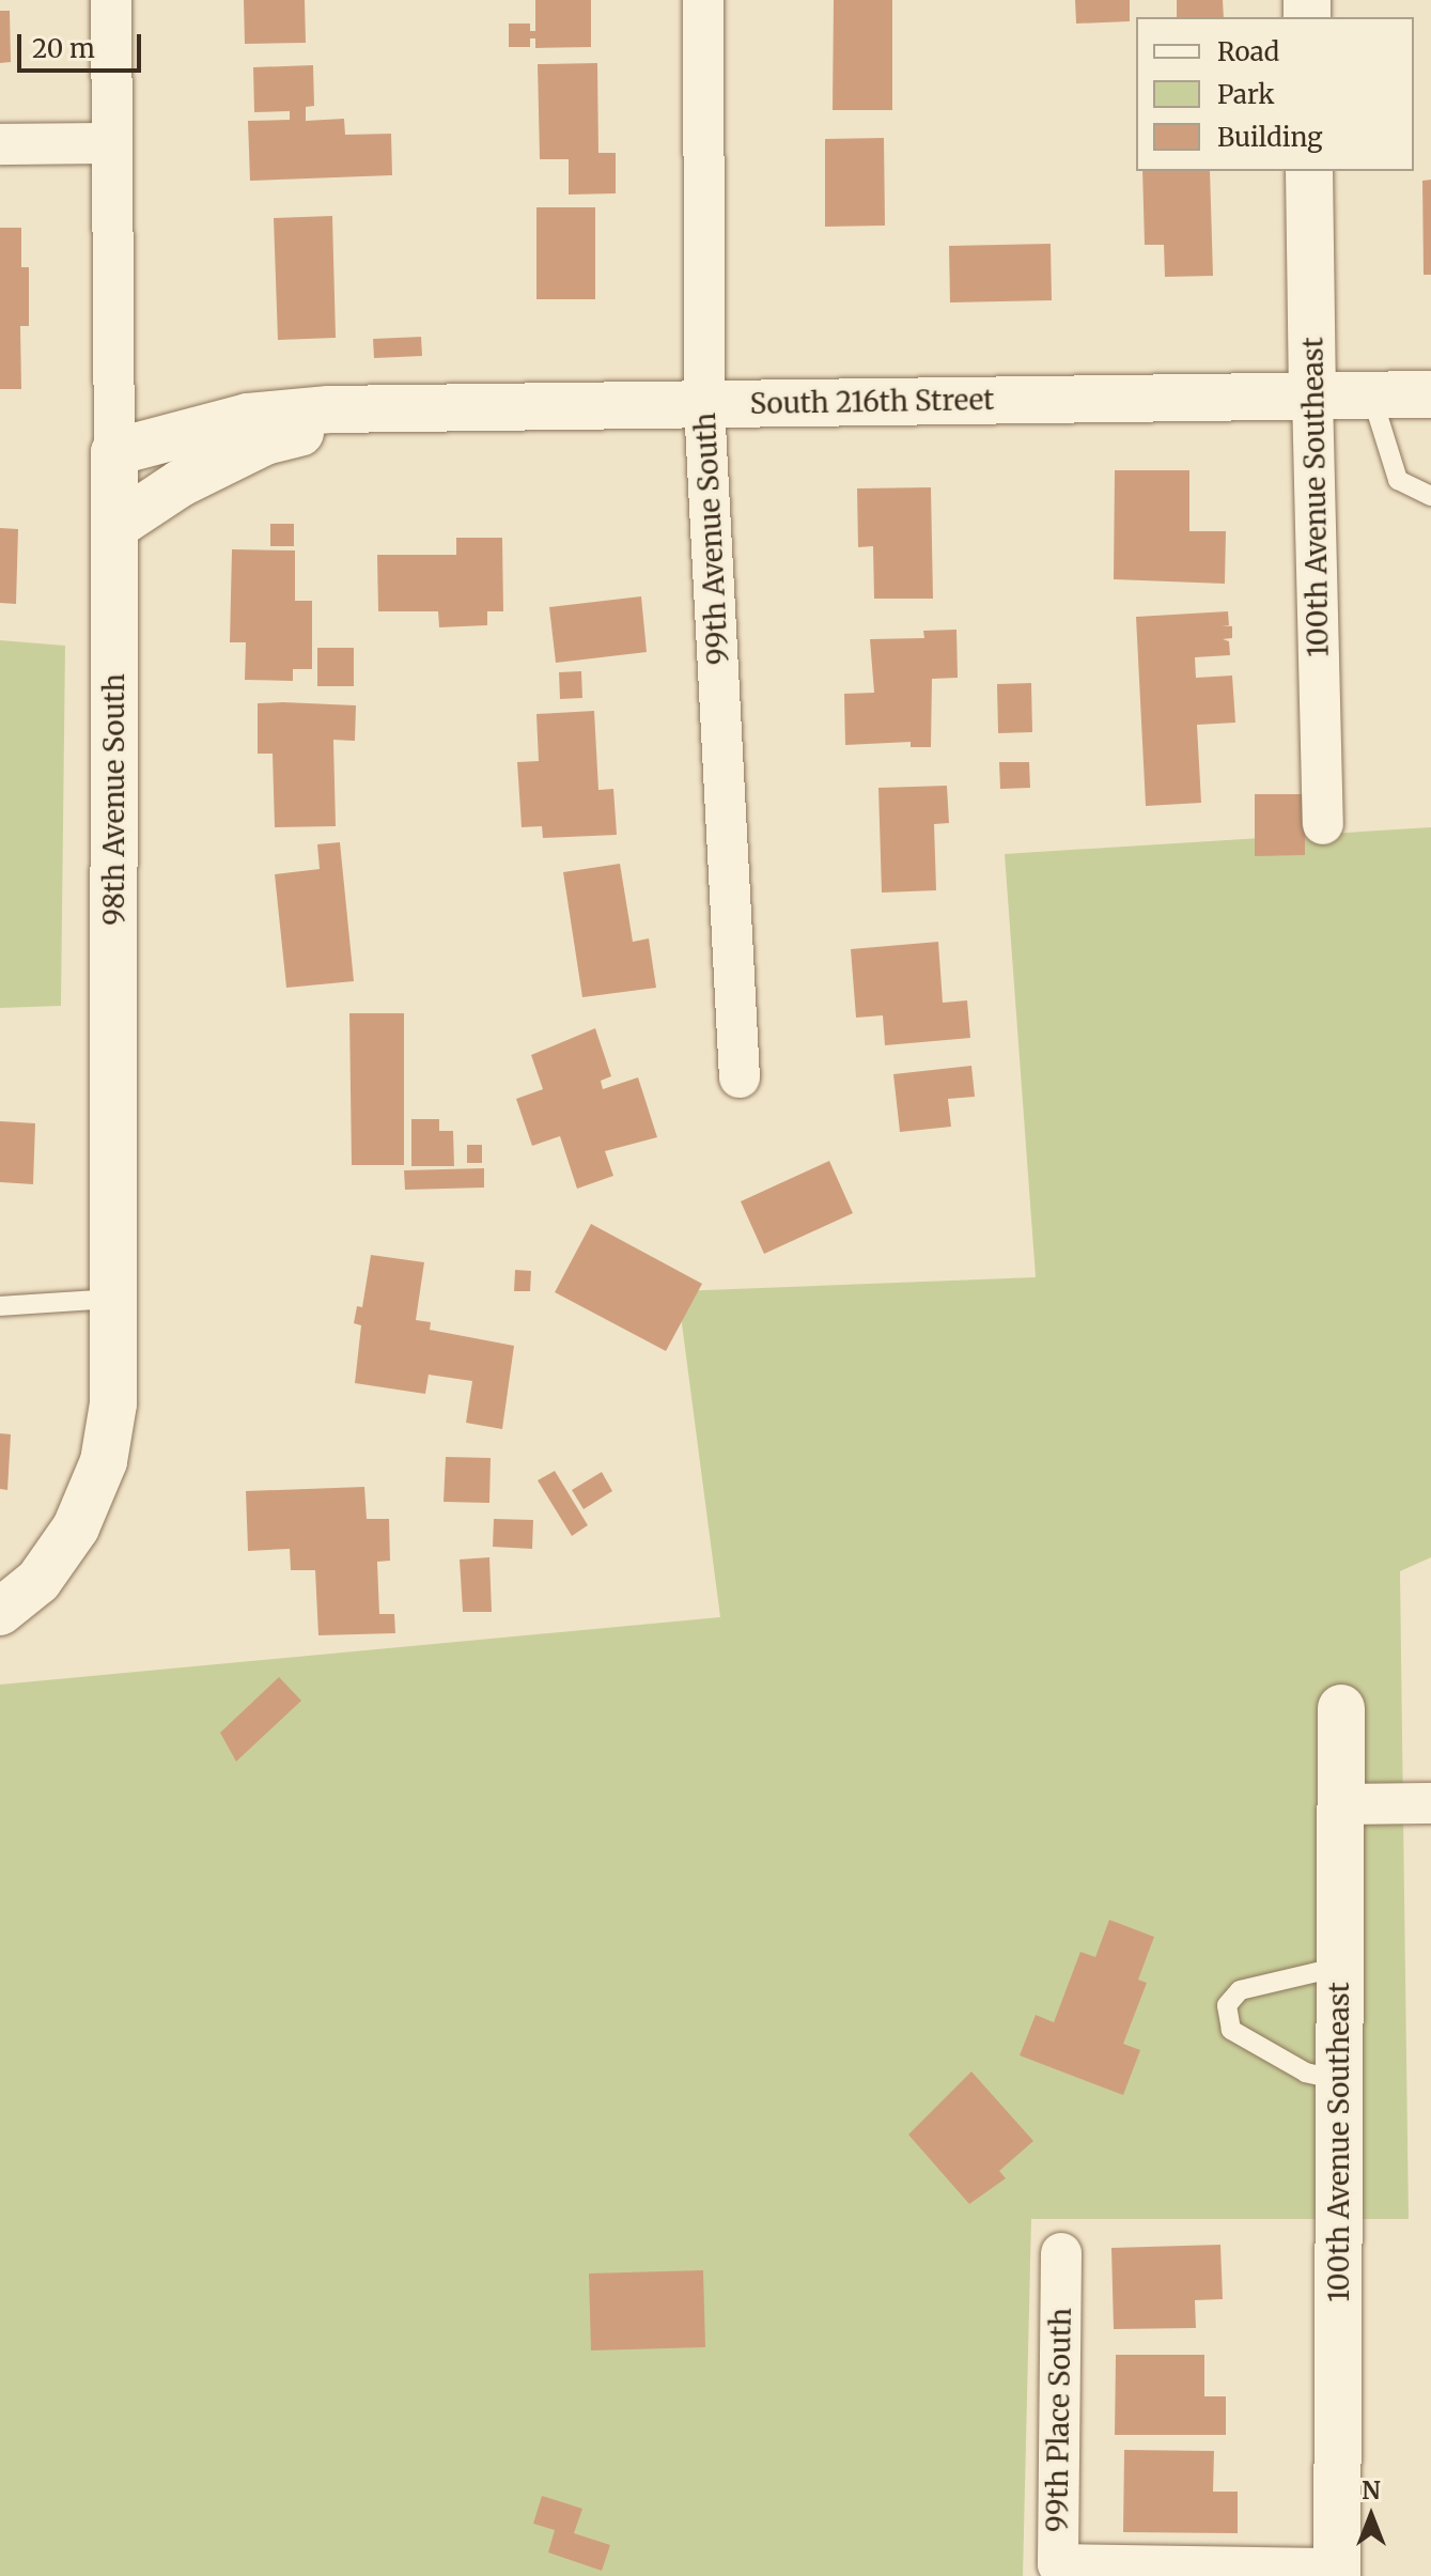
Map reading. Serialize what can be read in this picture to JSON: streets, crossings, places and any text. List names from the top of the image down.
{
  "streets": {
    "street": [
      "South 216th Street",
      "100th Avenue Southeast",
      "99th Avenue South",
      "98th Avenue South",
      "99th Place South"
    ]
  },
  "crossings": [
    ["South 216th Street", "100th Avenue Southeast"],
    ["South 216th Street", "99th Avenue South"],
    ["South 216th Street", "98th Avenue South"],
    ["100th Avenue Southeast", "99th Place South"]
  ],
  "legend": ["Road", "Park", "Building"],
  "scale_bar": "20 m",
  "north": "top"
}
